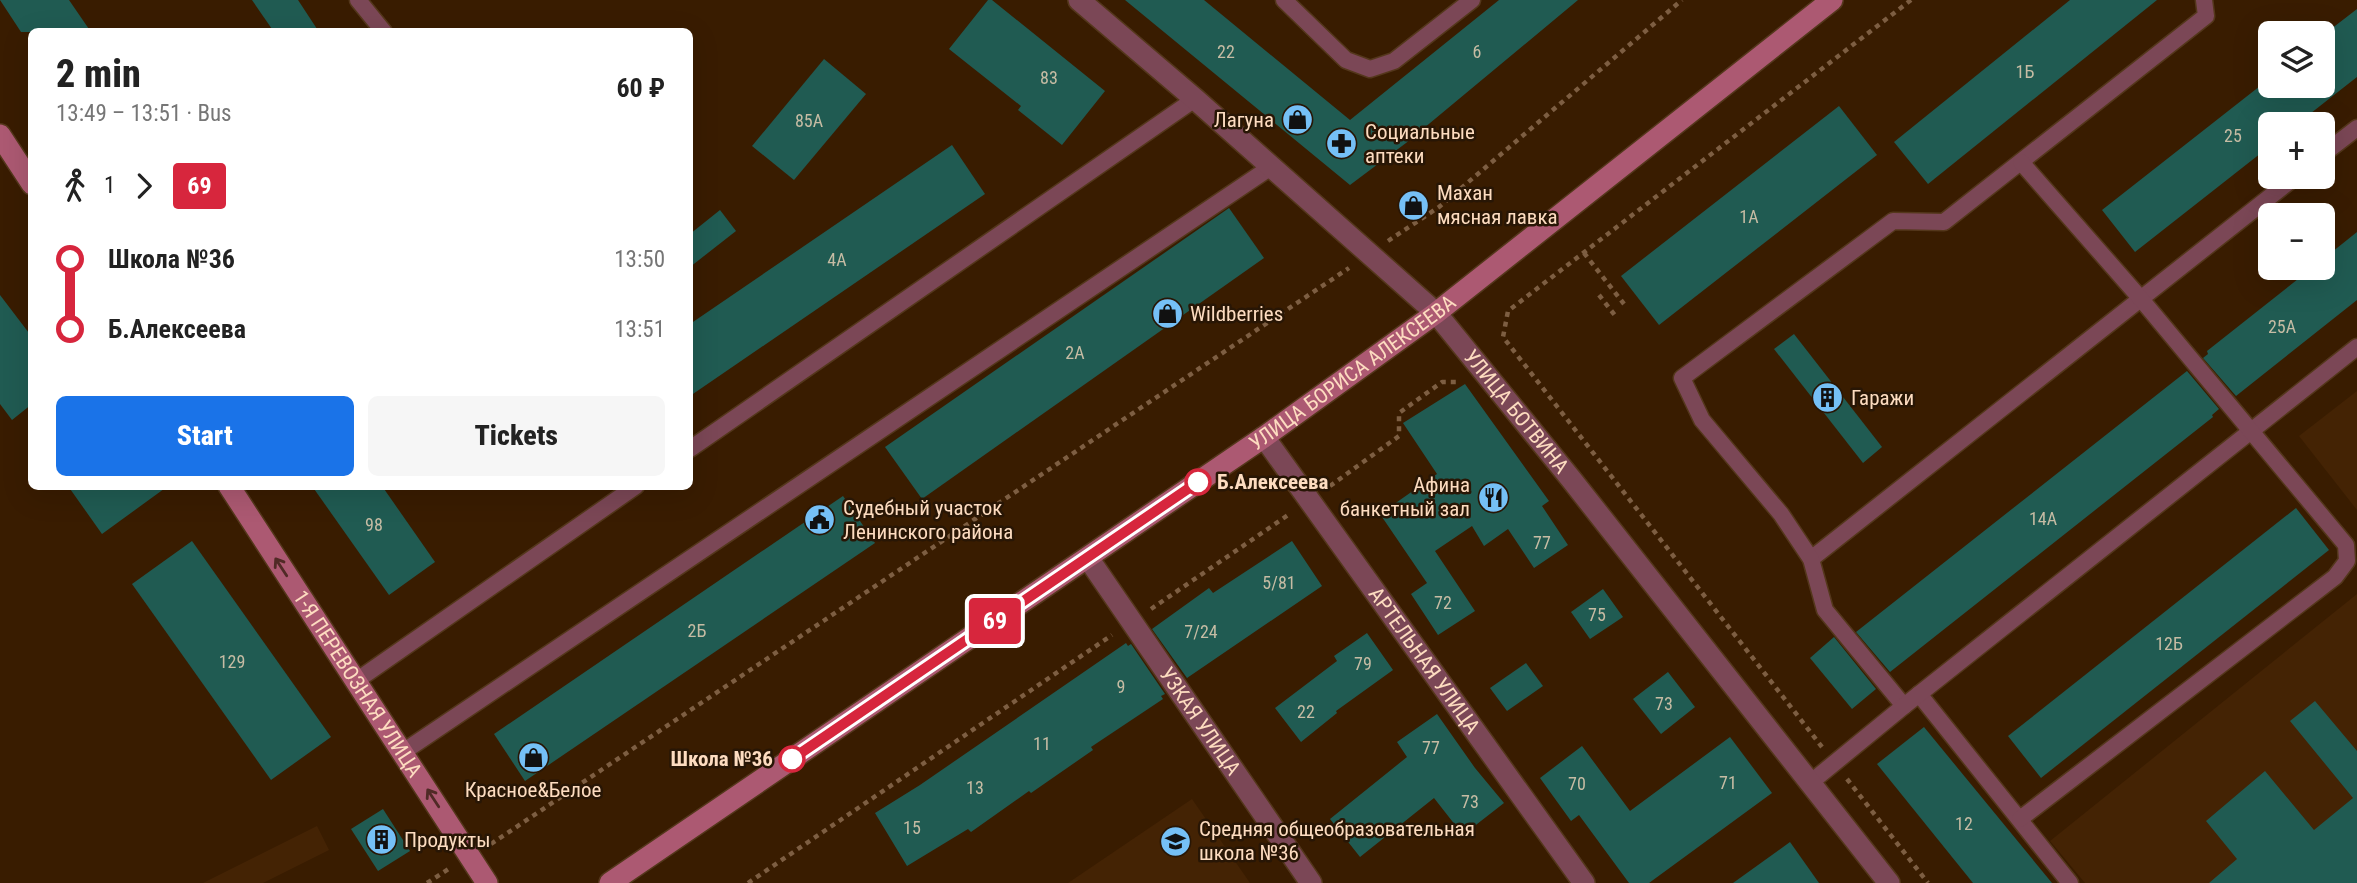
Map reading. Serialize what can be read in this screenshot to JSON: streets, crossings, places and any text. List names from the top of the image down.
{
  "streets": {
    "main road": ["УЛИЦА БОРИСА АЛЕКСЕЕВА", "1-Я ПЕРЕВОЗНАЯ УЛИЦА"],
    "street": ["УЛИЦА БОТВИНА", "АРТЕЛЬНАЯ УЛИЦА", "УЗКАЯ УЛИЦА"]
  },
  "crossings": [
    ["УЛИЦА БОРИСА АЛЕКСЕЕВА", "УЛИЦА БОТВИНА"],
    ["УЛИЦА БОРИСА АЛЕКСЕЕВА", "АРТЕЛЬНАЯ УЛИЦА"],
    ["УЛИЦА БОРИСА АЛЕКСЕЕВА", "УЗКАЯ УЛИЦА"]
  ],
  "one_way": ["1-Я ПЕРЕВОЗНАЯ УЛИЦА"],
  "places": {
    "shop": [
      "Лагуна",
      "Махан мясная лавка",
      "Wildberries",
      "Красное&Белое"
    ],
    "pharmacy": ["Социальные аптеки"],
    "building": ["Гаражи", "Продукты"],
    "other": ["Б.Алексеева", "Школа №36"],
    "restaurant": ["Афина банкетный зал"],
    "public building": ["Судебный участок Ленинского района"],
    "school or university": ["Средняя общеобразовательная школа №36"]
  },
  "lines": ["bus line 69"],
  "house_numbers": [
    "22",
    "6",
    "1Б",
    "83",
    "85А",
    "25",
    "1А",
    "4А",
    "25А",
    "2А",
    "14А",
    "98",
    "77",
    "5/81",
    "72",
    "75",
    "2Б",
    "7/24",
    "12Б",
    "129",
    "79",
    "9",
    "73",
    "22",
    "11",
    "77",
    "71",
    "70",
    "13",
    "73",
    "12",
    "15"
  ],
  "page": {
    "on_map": "69",
    "map_buttons": ["+", "−"],
    "heading": ["2 min", "13:49 – 13:51 · Bus", "60 ₽"],
    "legs": ["1", "69"],
    "list": [
      {
        "name": "Школа №36",
        "value": "13:50"
      },
      {
        "name": "Б.Алексеева",
        "value": "13:51"
      }
    ],
    "buttons": ["Start", "Tickets"]
  }
}
